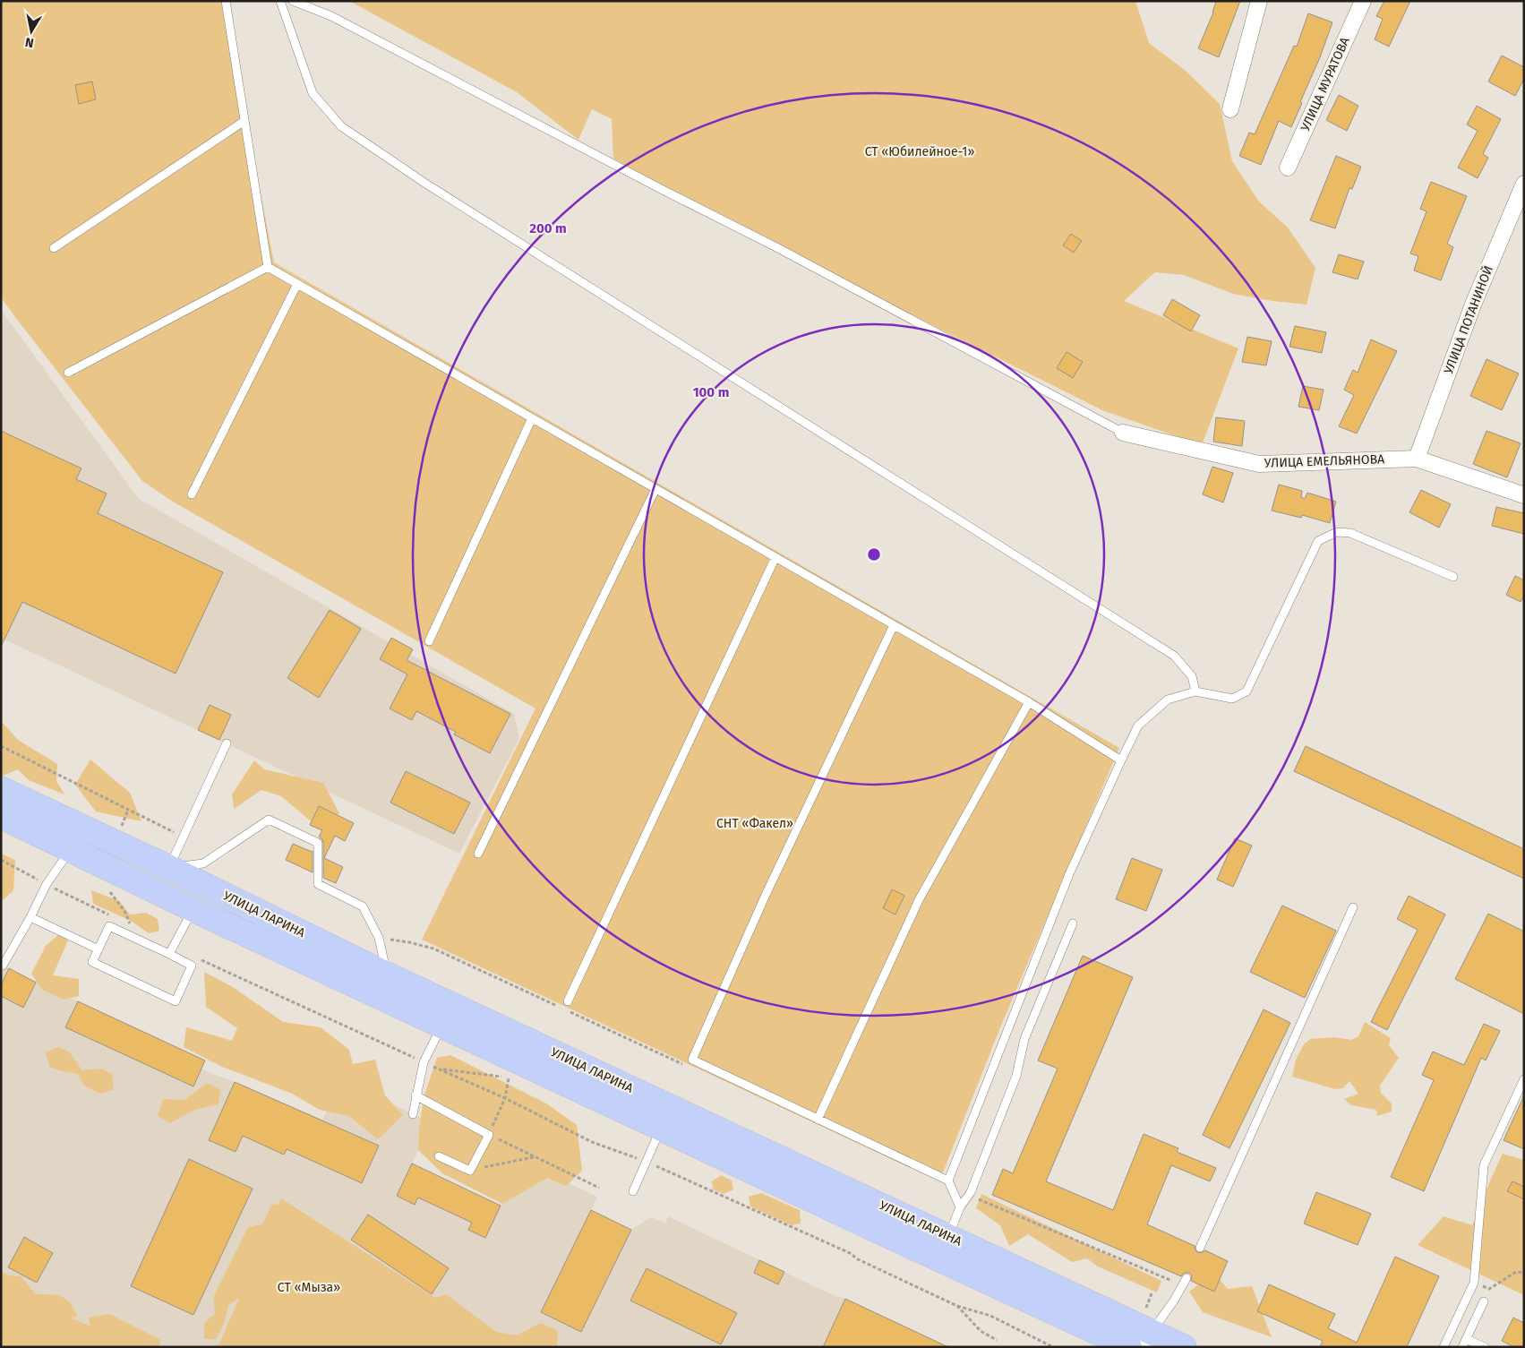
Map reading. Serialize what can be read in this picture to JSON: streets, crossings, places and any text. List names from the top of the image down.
{
  "streets": {
    "main road": ["УЛИЦА ЛАРИНА"],
    "street": ["УЛИЦА МУРАТОВА", "УЛИЦА ПОТАНИНОЙ", "УЛИЦА ЕМЕЛЬЯНОВА"]
  },
  "crossings": [
    ["УЛИЦА ПОТАНИНОЙ", "УЛИЦА ЕМЕЛЬЯНОВА"]
  ],
  "parks": ["СТ «Юбилейное-1»", "СНТ «Факел»", "СТ «Мыза»"],
  "north": "bottom",
  "rings": ["200 m", "100 m"]
}
